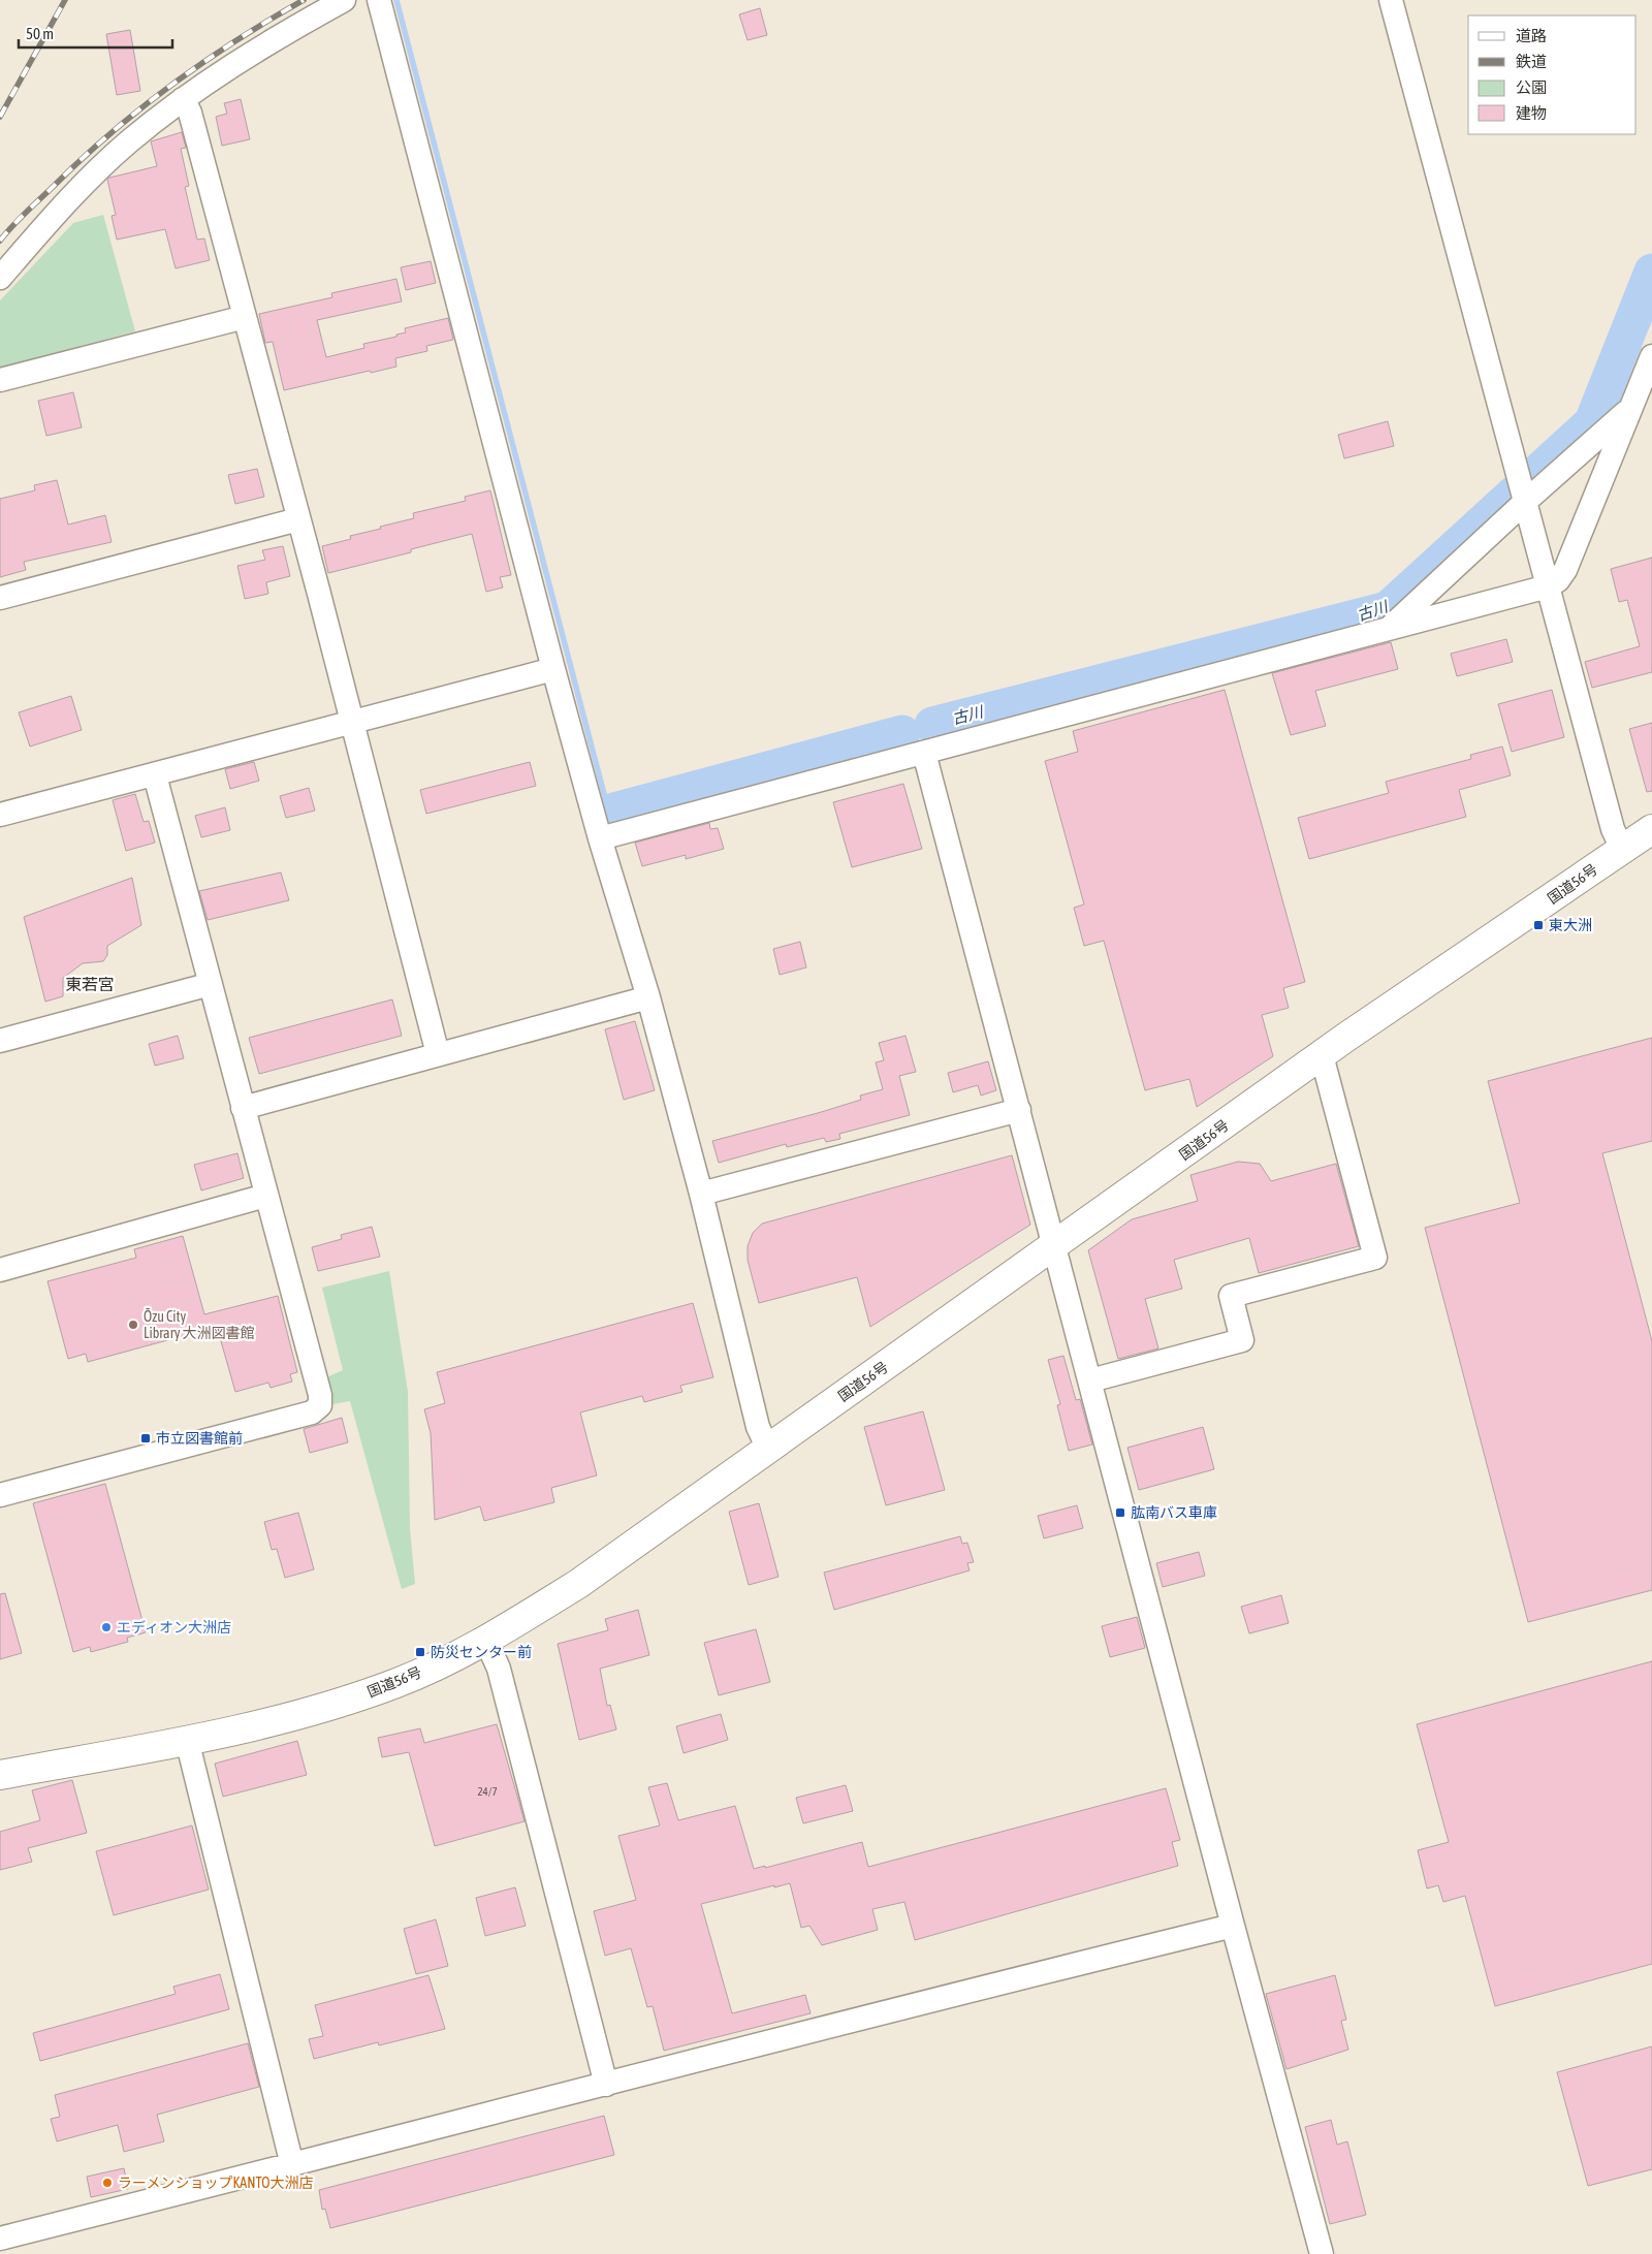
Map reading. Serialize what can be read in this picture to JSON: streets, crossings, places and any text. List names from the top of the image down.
{
  "streets": {
    "highway": ["国道56号"]
  },
  "districts": ["東若宮"],
  "water": ["古川"],
  "places": {
    "transit": [
      "東大洲",
      "市立図書館前",
      "肱南バス車庫",
      "防災センター前"
    ],
    "other": ["Ōzu City Library 大洲図書館", "エディオン大洲店", "ラーメンショップKANTO大洲店"]
  },
  "house_numbers": ["24/7"],
  "legend": [
    "道路",
    "鉄道",
    "公園",
    "建物"
  ],
  "scale_bar": "50 m"
}
